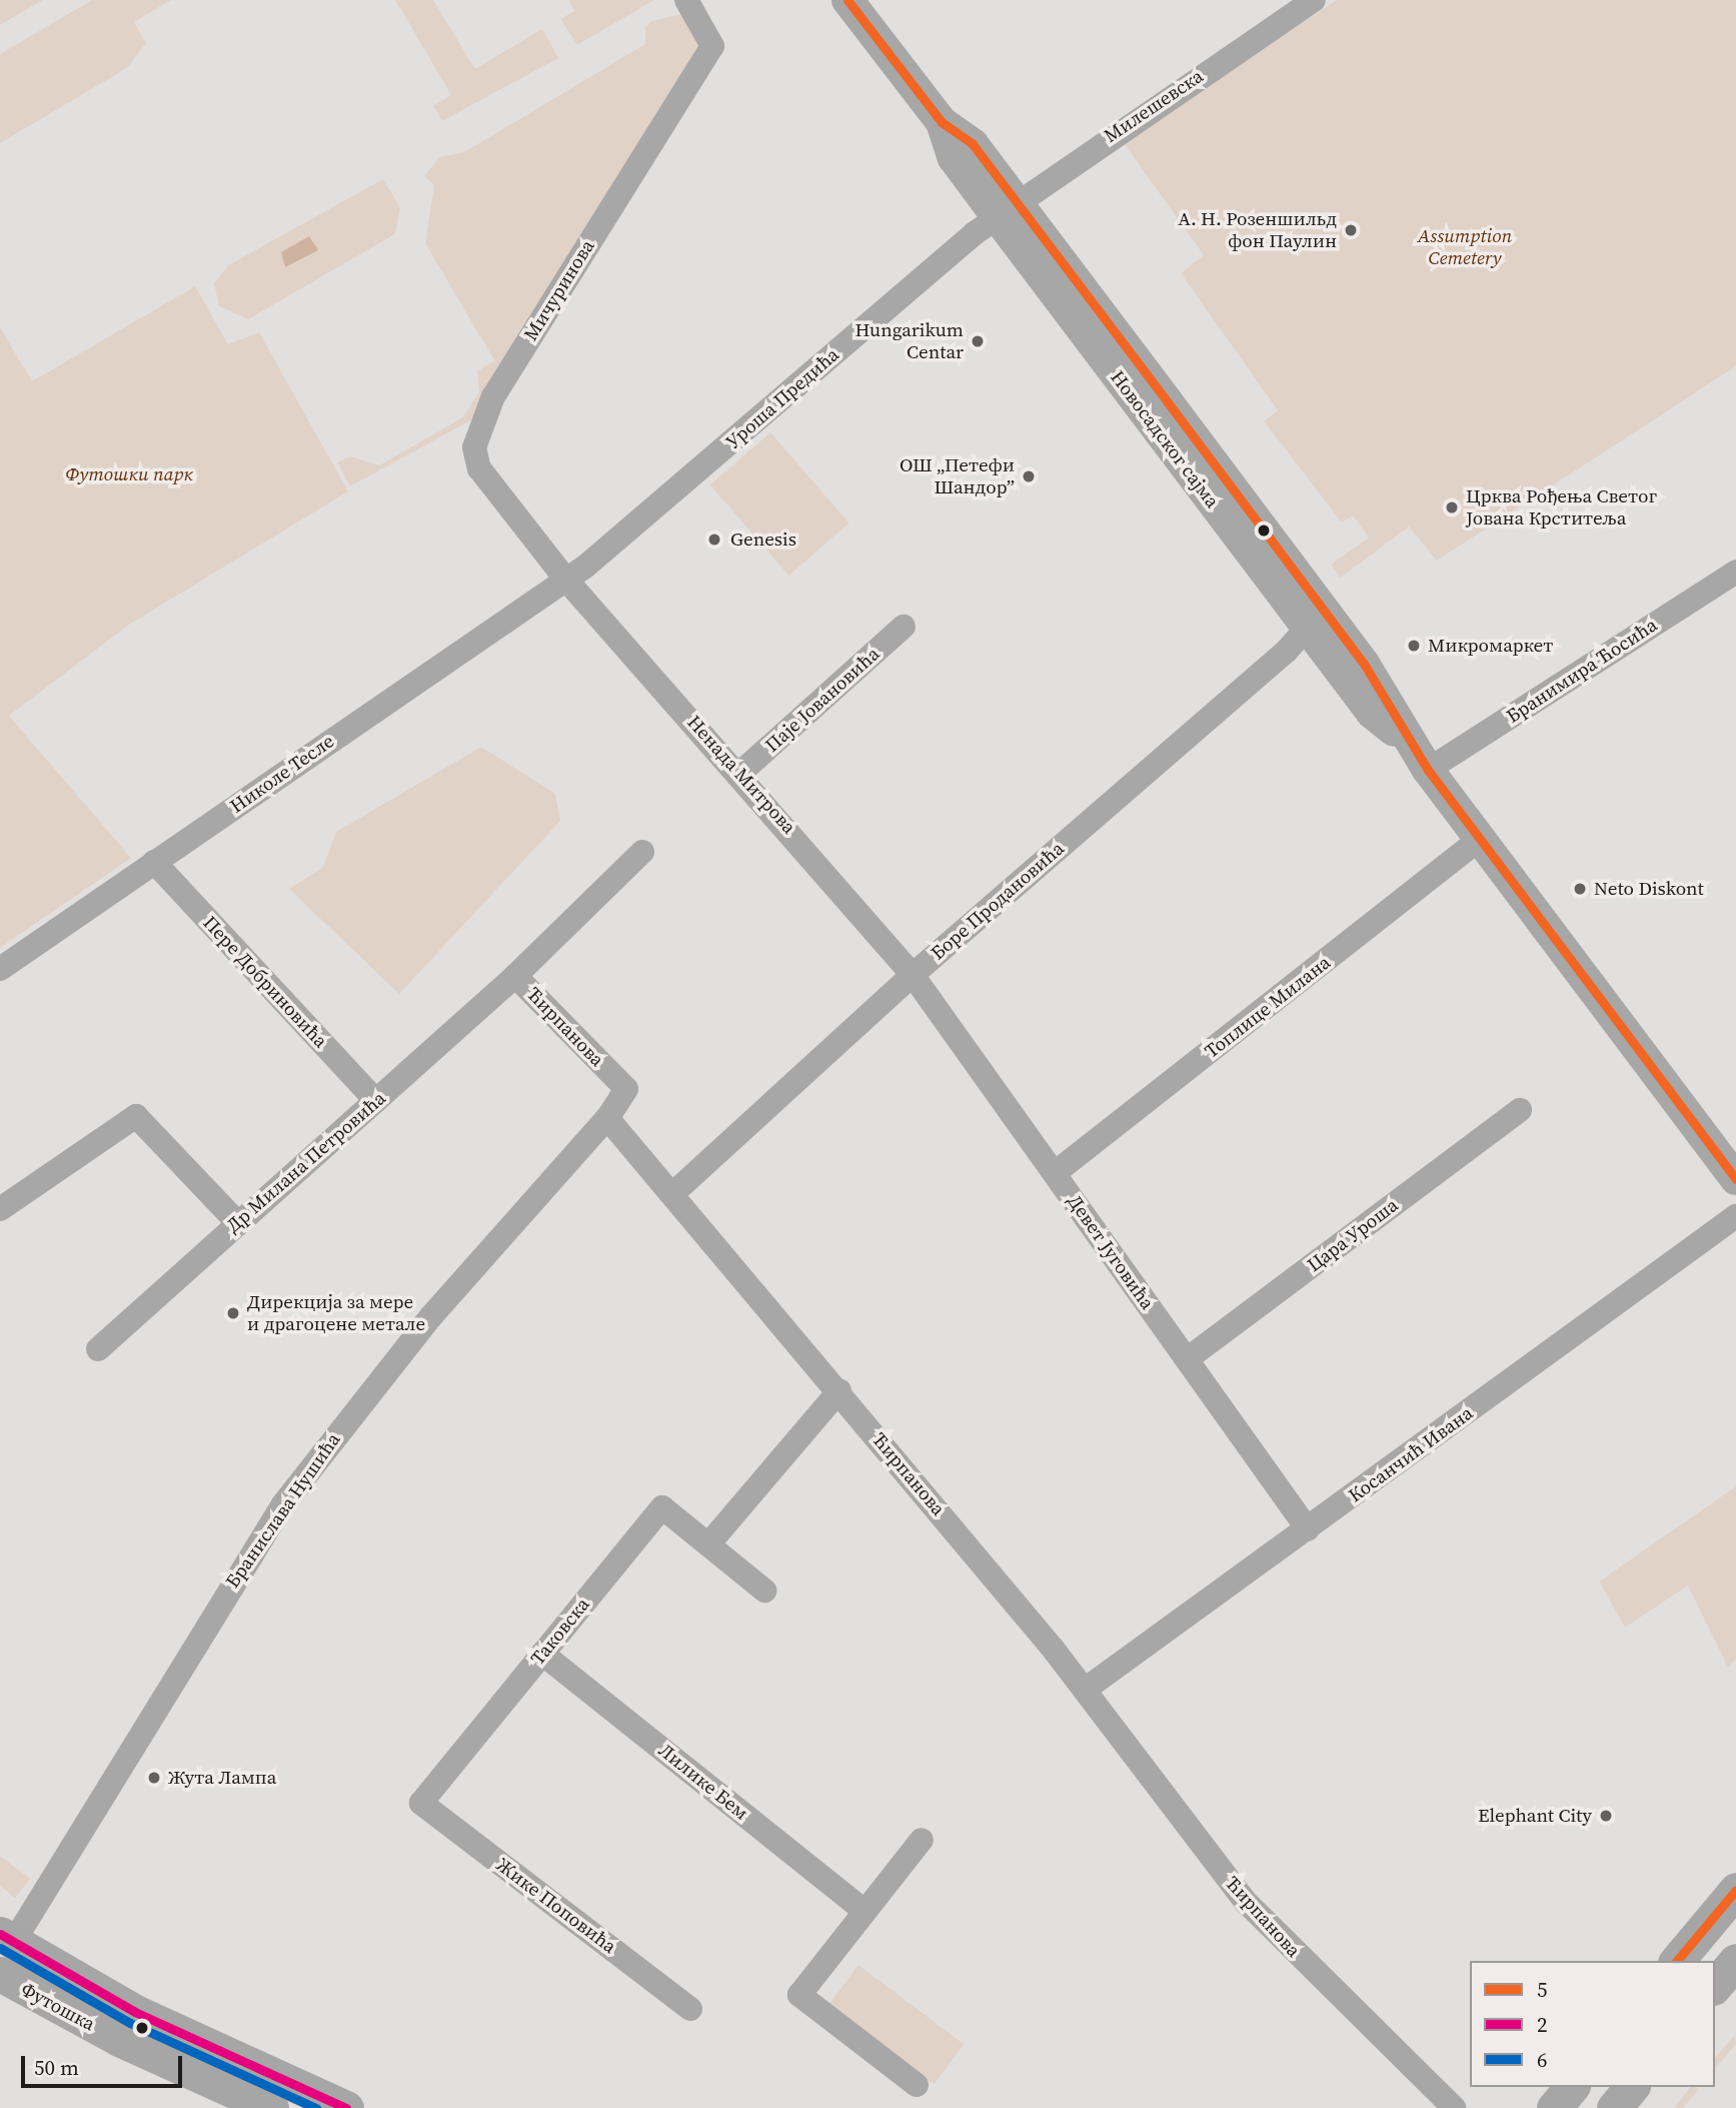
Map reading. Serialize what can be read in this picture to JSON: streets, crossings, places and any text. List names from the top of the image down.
{
  "streets": {
    "main road": ["Футошка"],
    "street": [
      "Милешевска",
      "Мичуринова",
      "Уроша Предића",
      "Новосадског сајма",
      "Бранимира Ћосића",
      "Паје Јовановића",
      "Николе Тесле",
      "Ненада Митрова",
      "Боре Продановића",
      "Пере Добриновића",
      "Топлице Милана",
      "Ћирпанова",
      "Др Милана Петровића",
      "Цара Уроша",
      "Девет Југовића",
      "Косанчић Ивана",
      "Бранислава Нушића",
      "Таковска",
      "Лилике Бем",
      "Жике Поповића"
    ]
  },
  "crossings": [
    ["Милешевска", "Уроша Предића"],
    ["Милешевска", "Новосадског сајма"],
    ["Мичуринова", "Уроша Предића"],
    ["Мичуринова", "Николе Тесле"],
    ["Мичуринова", "Ненада Митрова"],
    ["Уроша Предића", "Новосадског сајма"],
    ["Уроша Предића", "Николе Тесле"],
    ["Уроша Предића", "Ненада Митрова"],
    ["Новосадског сајма", "Бранимира Ћосића"],
    ["Новосадског сајма", "Боре Продановића"],
    ["Новосадског сајма", "Топлице Милана"],
    ["Паје Јовановића", "Ненада Митрова"],
    ["Николе Тесле", "Ненада Митрова"],
    ["Николе Тесле", "Пере Добриновића"],
    ["Ненада Митрова", "Боре Продановића"],
    ["Ненада Митрова", "Девет Југовића"],
    ["Боре Продановића", "Ћирпанова"],
    ["Боре Продановића", "Девет Југовића"],
    ["Пере Добриновића", "Др Милана Петровића"],
    ["Топлице Милана", "Девет Југовића"],
    ["Ћирпанова", "Др Милана Петровића"],
    ["Ћирпанова", "Косанчић Ивана"],
    ["Ћирпанова", "Бранислава Нушића"],
    ["Цара Уроша", "Девет Југовића"],
    ["Девет Југовића", "Косанчић Ивана"],
    ["Бранислава Нушића", "Футошка"],
    ["Таковска", "Лилике Бем"],
    ["Таковска", "Жике Поповића"]
  ],
  "parks": ["Assumption Cemetery", "Футошки парк"],
  "places": [
    "А. Н. Розеншильд фон Паулин",
    "Hungarikum Centar",
    "ОШ „Петефи Шандор”",
    "Црква Рођења Светог Јована Крститеља",
    "Genesis",
    "Микромаркет",
    "Neto Diskont",
    "Дирекција за мере и драгоцене метале",
    "Жута Лампа",
    "Elephant City"
  ],
  "lines": ["transit line 5", "transit line 2", "transit line 6"],
  "legend": ["5", "2", "6"],
  "scale_bar": "50 m"
}
